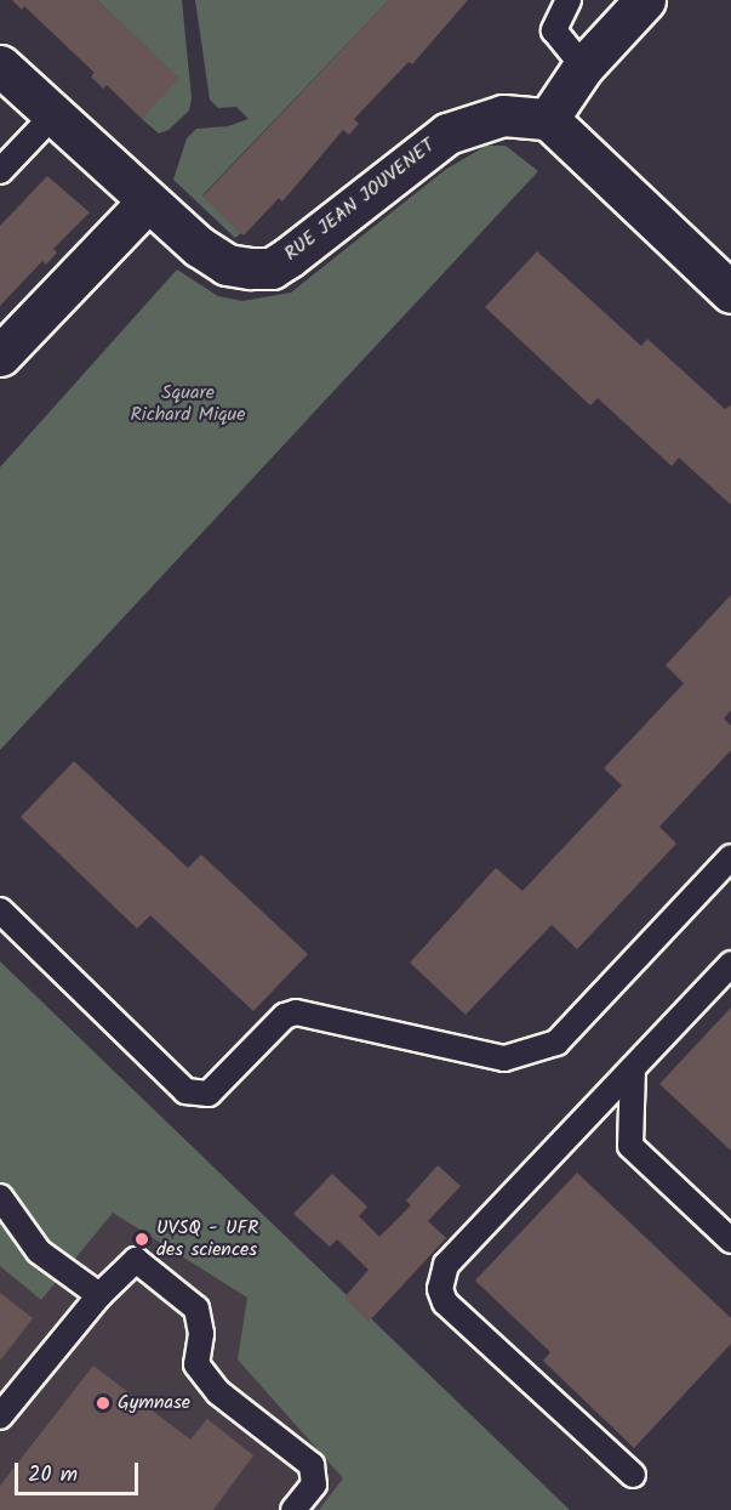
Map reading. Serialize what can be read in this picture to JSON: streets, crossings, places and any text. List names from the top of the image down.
{
  "streets": {
    "street": ["RUE JEAN JOUVENET"]
  },
  "parks": ["Square Richard Mique"],
  "places": ["UVSQ - UFR des sciences", "Gymnase"],
  "scale_bar": "20 m"
}
